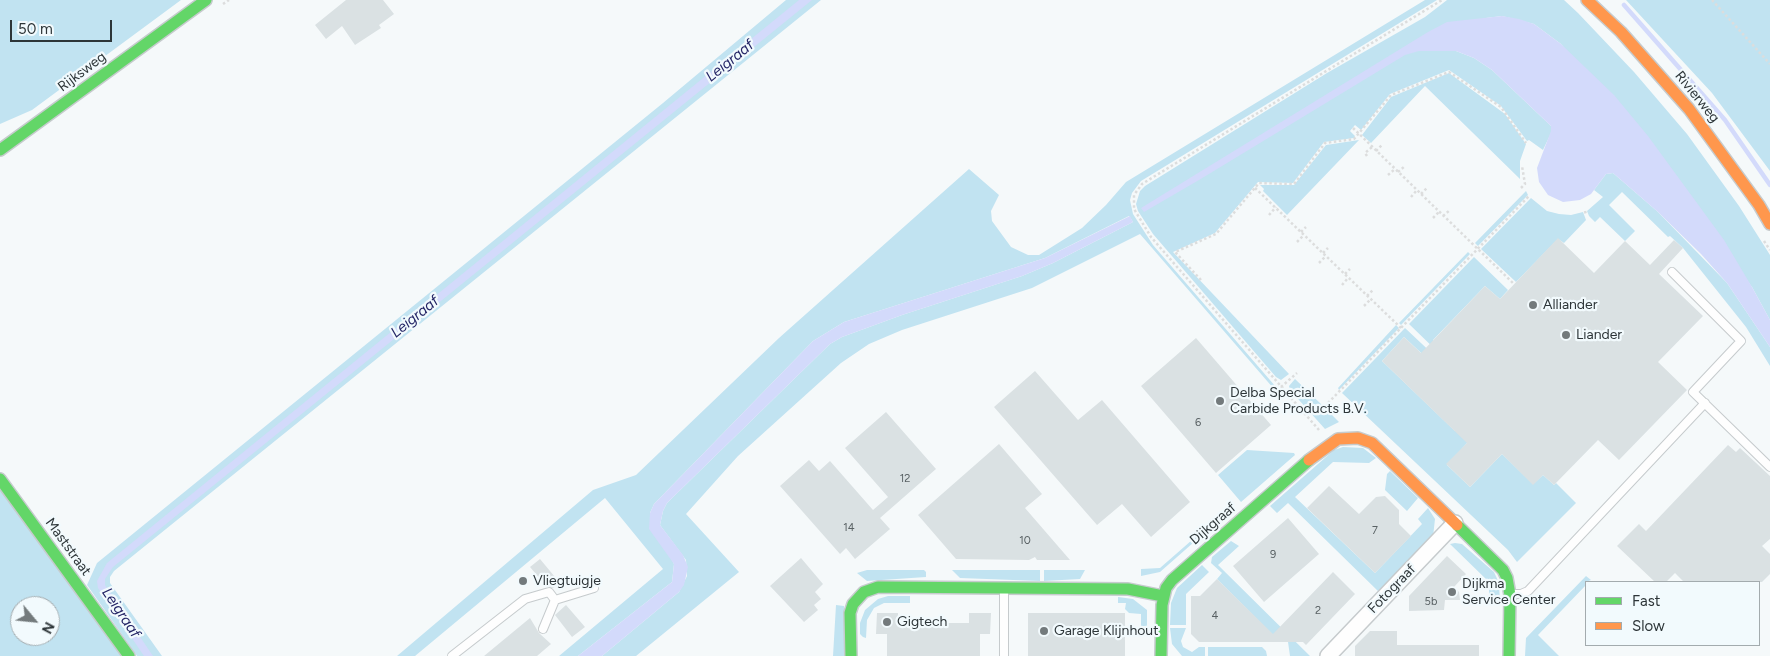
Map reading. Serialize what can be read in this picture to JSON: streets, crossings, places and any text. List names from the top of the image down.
{
  "streets": {
    "street": [
      "Rijksweg",
      "Rivierweg",
      "Dijkgraaf",
      "Maststraat",
      "Fotograaf"
    ]
  },
  "crossings": [
    ["Dijkgraaf", "Fotograaf"]
  ],
  "water": ["Leigraaf"],
  "places": [
    "Alliander",
    "Liander",
    "Delba Special Carbide Products B.V.",
    "Vliegtuigje",
    "Dijkma Service Center",
    "Gigtech",
    "Garage Klijnhout"
  ],
  "house_numbers": [
    "6",
    "12",
    "14",
    "7",
    "10",
    "9",
    "5b",
    "2",
    "4"
  ],
  "legend": ["Fast", "Slow"],
  "scale_bar": "50 m",
  "north": "bottom right"
}
